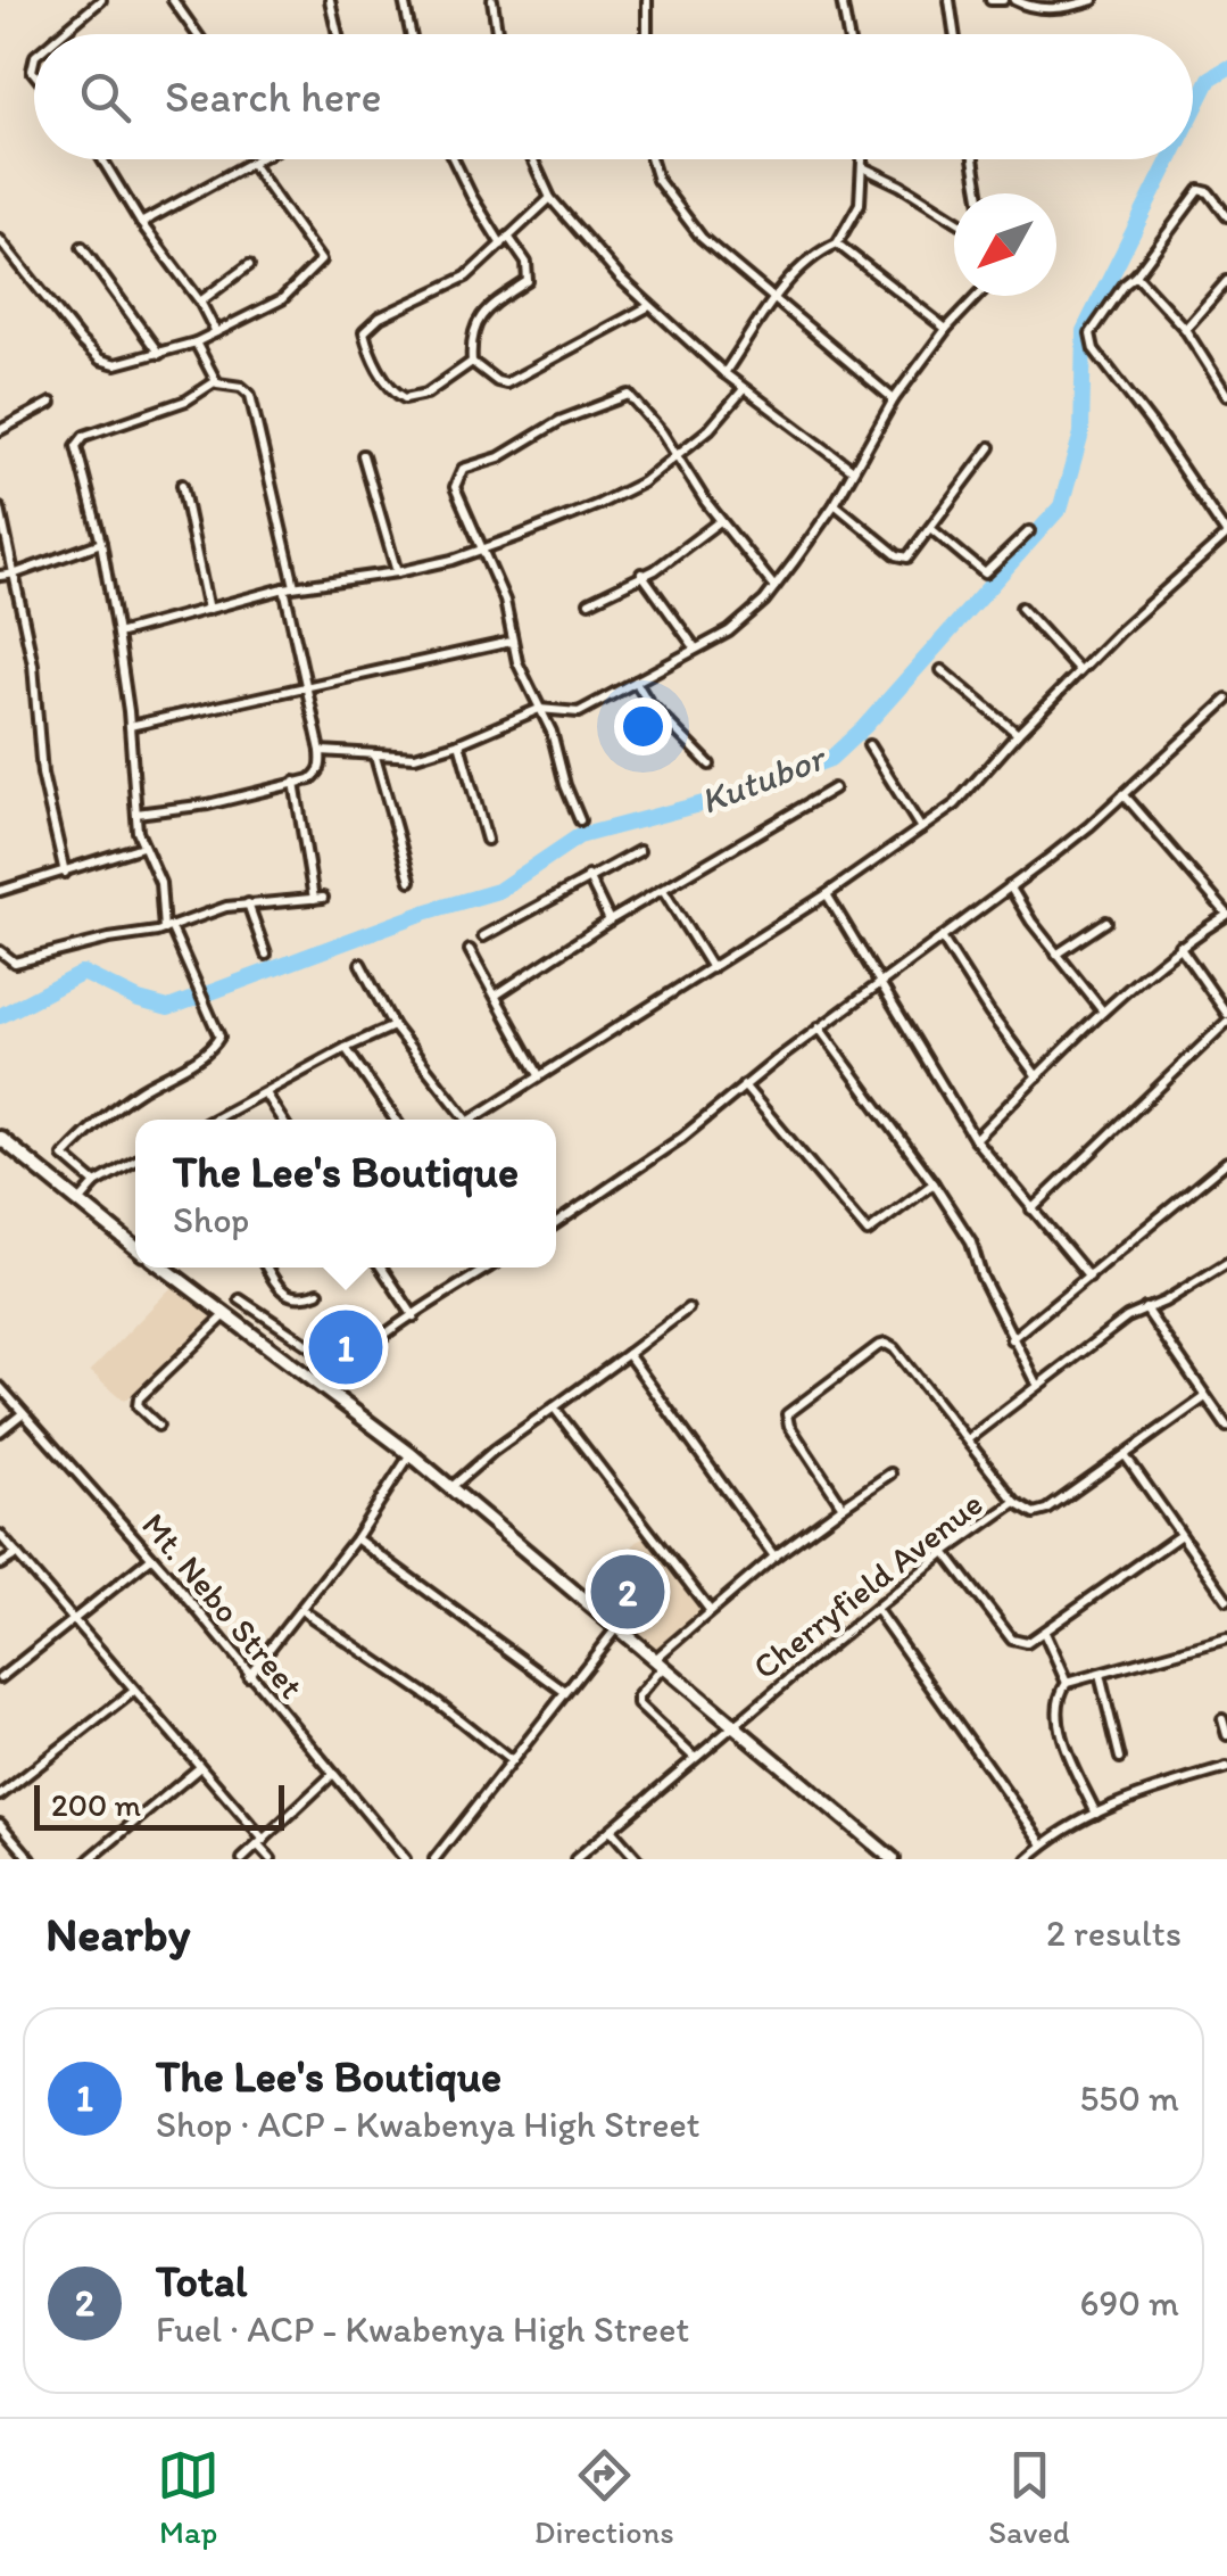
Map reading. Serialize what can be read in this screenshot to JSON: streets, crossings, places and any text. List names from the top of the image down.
{
  "streets": {
    "street": ["Cherryfield Avenue", "Mt. Nebo Street"]
  },
  "water": ["Kutubor"],
  "scale_bar": "200 m",
  "north": "bottom left",
  "page": {
    "search": "Search here",
    "popup": ["The Lee's Boutique", "Shop"],
    "pins": ["1", "2"],
    "scale": "200 m",
    "heading": ["Nearby", "2 results"],
    "list": [
      {
        "mark": "1",
        "name": "The Lee's Boutique",
        "note": "Shop · ACP - Kwabenya High Street",
        "value": "550 m"
      },
      {
        "mark": "2",
        "name": "Total",
        "note": "Fuel · ACP - Kwabenya High Street",
        "value": "690 m"
      }
    ],
    "nav": ["Map", "Directions", "Saved"]
  }
}
